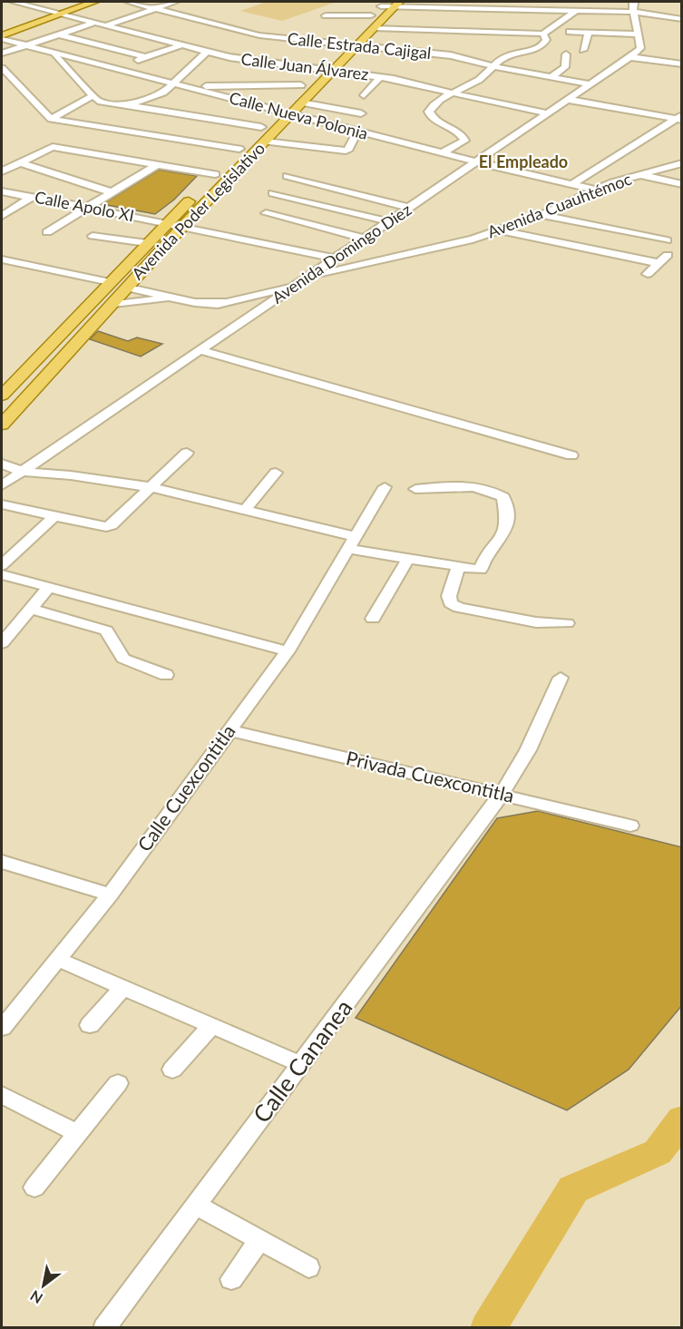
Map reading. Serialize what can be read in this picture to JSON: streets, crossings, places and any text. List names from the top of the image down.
{
  "streets": {
    "main road": ["Avenida Poder Legislativo"],
    "street": [
      "Calle Estrada Cajigal",
      "Calle Juan Álvarez",
      "Calle Nueva Polonia",
      "Avenida Cuauhtémoc",
      "Calle Apolo XI",
      "Avenida Domingo Diez",
      "Privada Cuexcontitla",
      "Calle Cuexcontitla",
      "Calle Cananea"
    ]
  },
  "crossings": [
    ["Calle Estrada Cajigal", "Avenida Poder Legislativo"],
    ["Calle Estrada Cajigal", "Avenida Domingo Diez"],
    ["Calle Juan Álvarez", "Avenida Poder Legislativo"],
    ["Calle Juan Álvarez", "Avenida Domingo Diez"],
    ["Calle Nueva Polonia", "Avenida Cuauhtémoc"],
    ["Calle Nueva Polonia", "Avenida Poder Legislativo"],
    ["Calle Nueva Polonia", "Avenida Domingo Diez"],
    ["Avenida Cuauhtémoc", "Avenida Domingo Diez"],
    ["Calle Apolo XI", "Avenida Poder Legislativo"],
    ["Calle Apolo XI", "Avenida Domingo Diez"],
    ["Privada Cuexcontitla", "Calle Cuexcontitla"],
    ["Privada Cuexcontitla", "Calle Cananea"]
  ],
  "districts": ["El Empleado"],
  "north": "bottom left"
}
